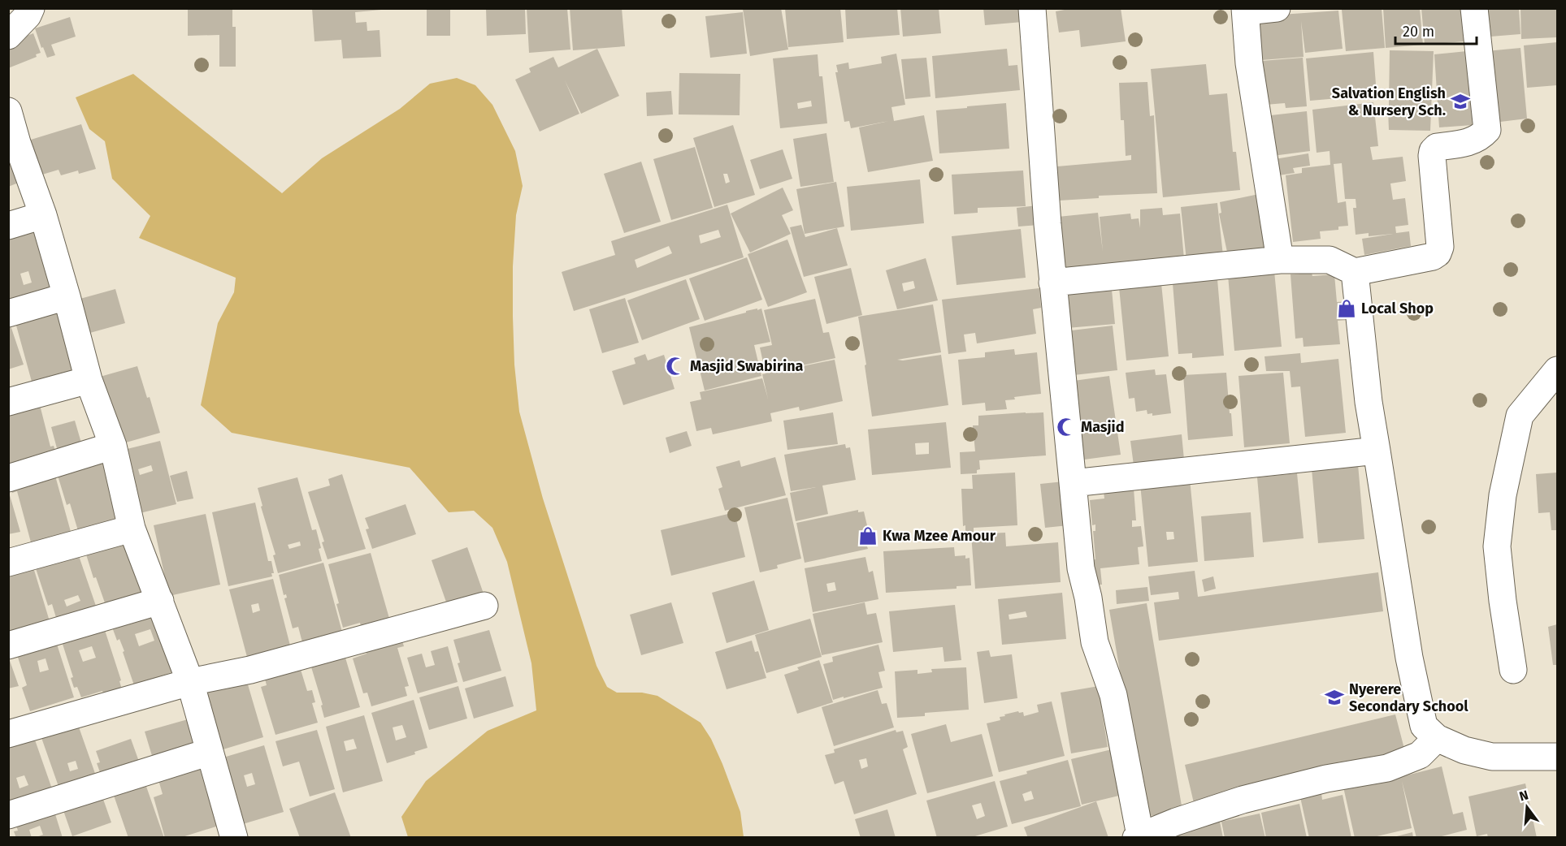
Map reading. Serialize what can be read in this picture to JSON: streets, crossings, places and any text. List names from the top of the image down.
{
  "places": {
    "school or university": ["Salvation English & Nursery Sch.", "Nyerere Secondary School"],
    "shop": ["Local Shop", "Kwa Mzee Amour"],
    "mosque": ["Masjid Swabirina", "Masjid"]
  },
  "scale_bar": "20 m",
  "north": "top"
}
